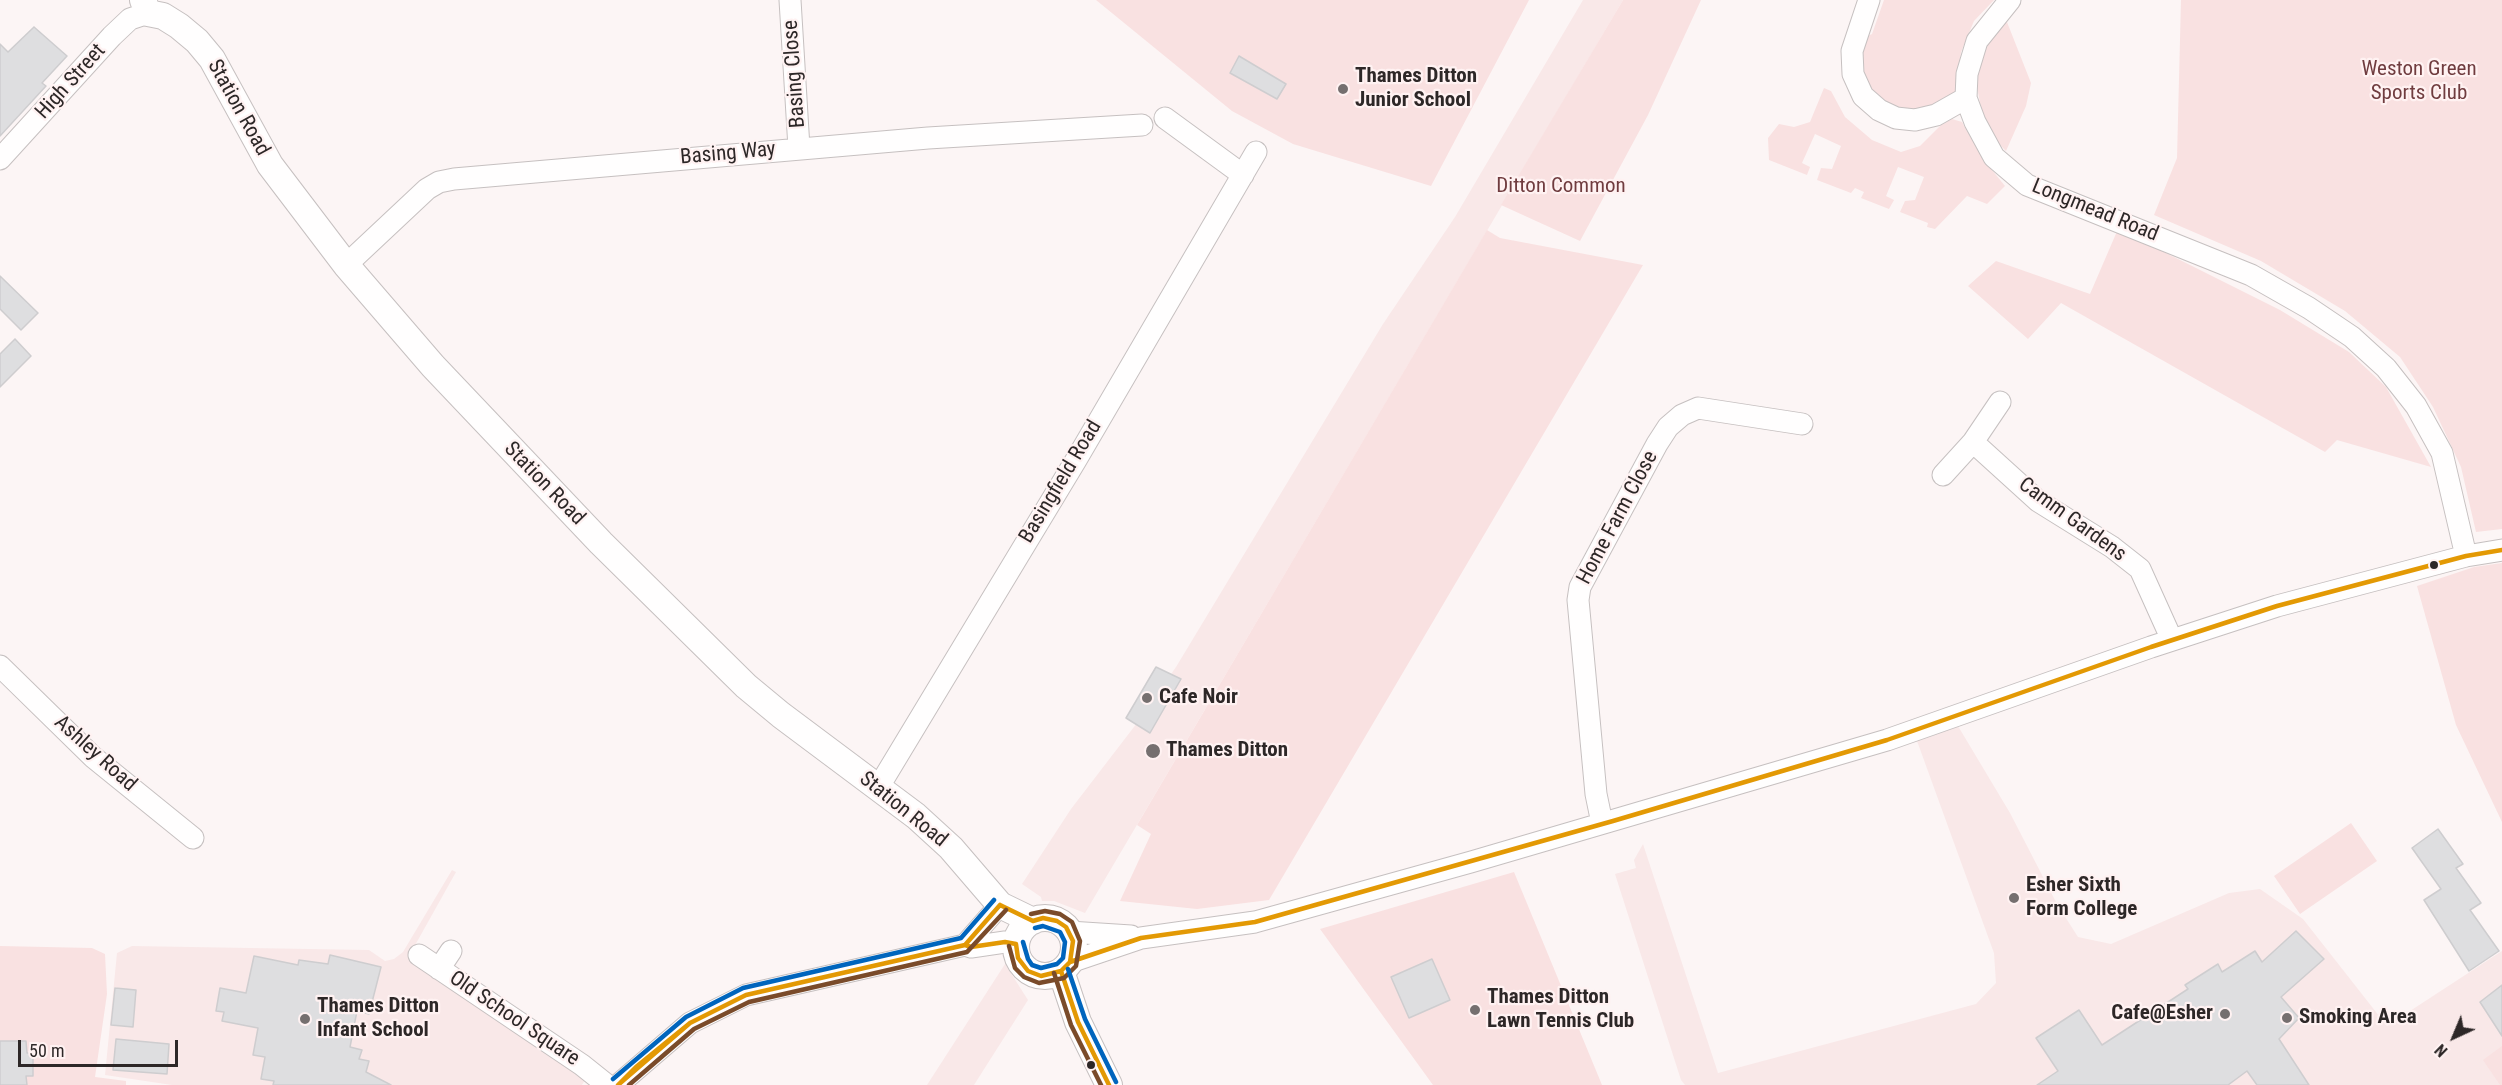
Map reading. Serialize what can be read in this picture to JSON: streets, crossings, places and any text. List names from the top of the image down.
{
  "streets": {
    "main road": ["Station Road"],
    "street": [
      "Basing Close",
      "High Street",
      "Basing Way",
      "Longmead Road",
      "Basingfield Road",
      "Home Farm Close",
      "Camm Gardens",
      "Ashley Road",
      "Old School Square"
    ]
  },
  "crossings": [
    ["Basing Close", "Basing Way"],
    ["High Street", "Station Road"],
    ["Station Road", "Basing Way"],
    ["Station Road", "Basingfield Road"]
  ],
  "parks": ["Weston Green Sports Club", "Ditton Common"],
  "places": [
    "Thames Ditton Junior School",
    "Cafe Noir",
    "Thames Ditton",
    "Esher Sixth Form College",
    "Thames Ditton Lawn Tennis Club",
    "Cafe@Esher",
    "Smoking Area",
    "Thames Ditton Infant School"
  ],
  "scale_bar": "50 m",
  "north": "bottom left"
}
